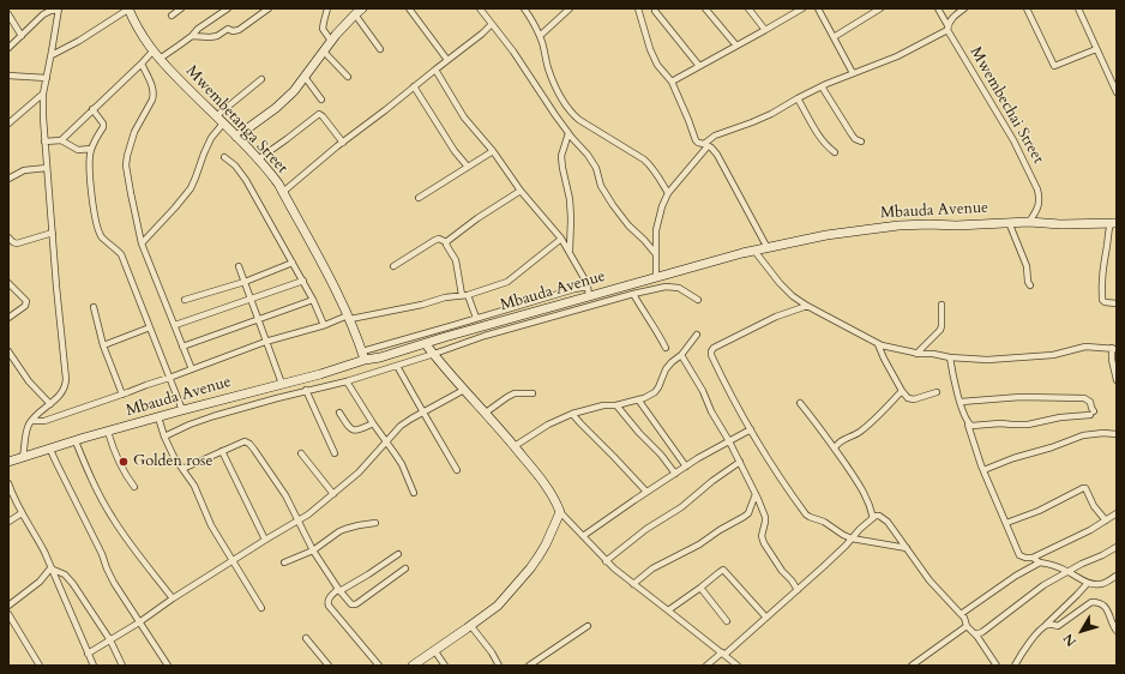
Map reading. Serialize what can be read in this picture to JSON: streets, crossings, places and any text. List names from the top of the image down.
{
  "streets": {
    "street": ["Mwembechai Street", "Mwembetanga Street", "Mbauda Avenue"]
  },
  "crossings": [
    ["Mwembechai Street", "Mbauda Avenue"],
    ["Mwembetanga Street", "Mbauda Avenue"]
  ],
  "places": ["Golden rose"],
  "north": "bottom left"
}
